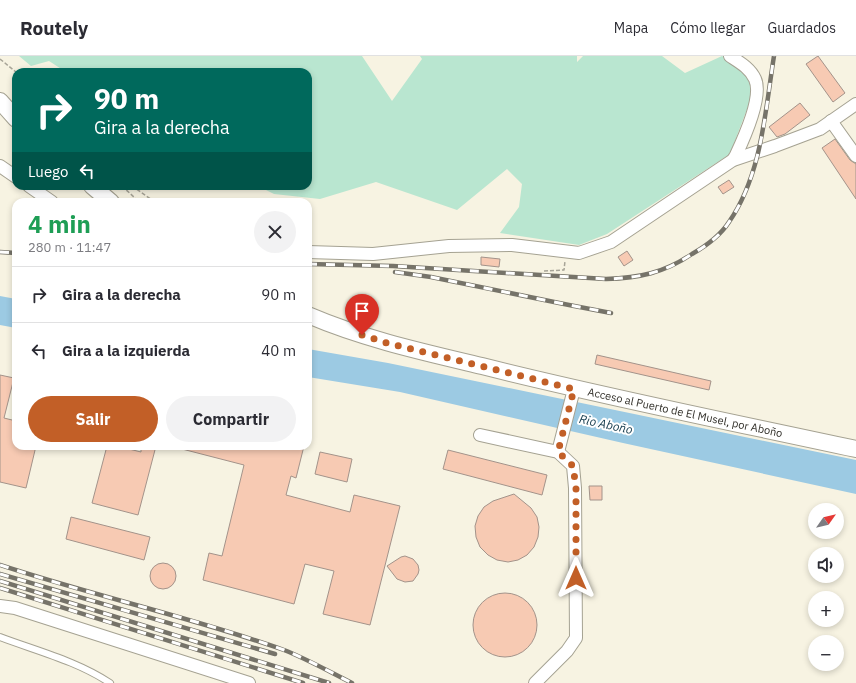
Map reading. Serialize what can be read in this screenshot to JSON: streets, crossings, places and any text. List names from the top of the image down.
{
  "streets": {
    "street": ["Acceso al Puerto de El Musel, por Aboño"]
  },
  "water": ["Rio Aboño"],
  "north": "top right",
  "page": {
    "header": "Routely",
    "nav": ["Mapa", "Cómo llegar", "Guardados"],
    "turn": ["90 m", "Gira a la derecha"],
    "then": "Luego",
    "heading": ["4 min", "280 m · 11:47"],
    "list": [
      {
        "name": "Gira a la derecha",
        "value": "90 m"
      },
      {
        "name": "Gira a la izquierda",
        "value": "40 m"
      }
    ],
    "buttons": ["Salir", "Compartir"],
    "map_buttons": ["+", "−"]
  }
}
